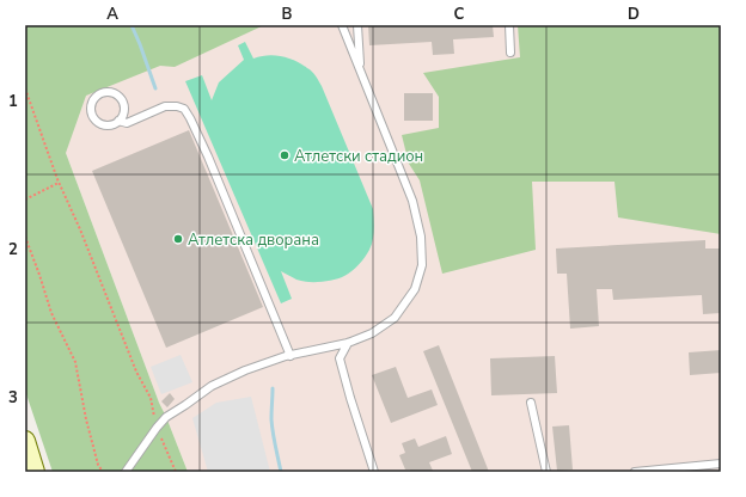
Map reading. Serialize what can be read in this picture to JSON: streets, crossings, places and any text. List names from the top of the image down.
{
  "places": ["Атлетски стадион", "Атлетска дворана"],
  "grid": {
    "columns": [
      "A",
      "B",
      "C",
      "D"
    ],
    "rows": ["1", "2", "3"]
  }
}
